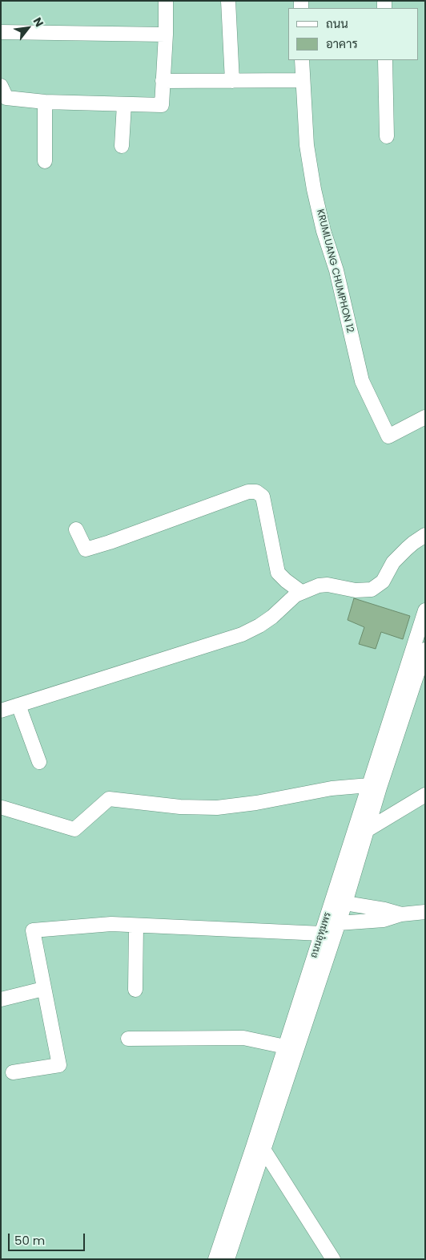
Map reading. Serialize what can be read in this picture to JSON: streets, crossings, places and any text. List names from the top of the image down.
{
  "streets": {
    "street": ["KRUMLUANG CHUMPHON 12", "ถนนอุทุมพร"]
  },
  "legend": ["ถนน", "อาคาร"],
  "scale_bar": "50 m",
  "north": "top right"
}
